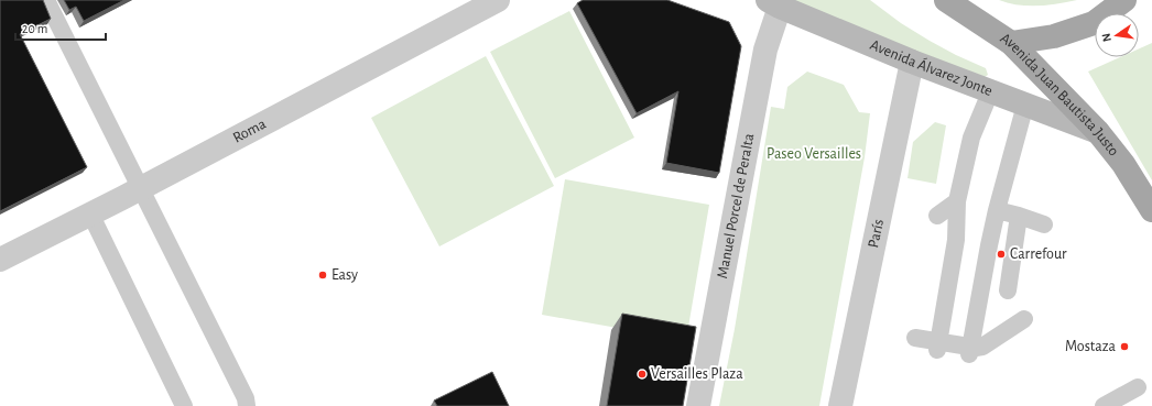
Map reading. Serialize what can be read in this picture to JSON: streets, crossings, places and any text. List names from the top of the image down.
{
  "streets": {
    "main road": ["Avenida Juan Bautista Justo"],
    "street": [
      "Avenida Álvarez Jonte",
      "Roma",
      "Manuel Porcel de Peralta",
      "París"
    ]
  },
  "crossings": [
    ["Avenida Álvarez Jonte", "Avenida Juan Bautista Justo"],
    ["Avenida Álvarez Jonte", "Manuel Porcel de Peralta"],
    ["Avenida Álvarez Jonte", "París"]
  ],
  "parks": ["Paseo Versailles"],
  "places": [
    "Carrefour",
    "Easy",
    "Mostaza",
    "Versailles Plaza"
  ],
  "scale_bar": "20 m",
  "north": "left"
}
